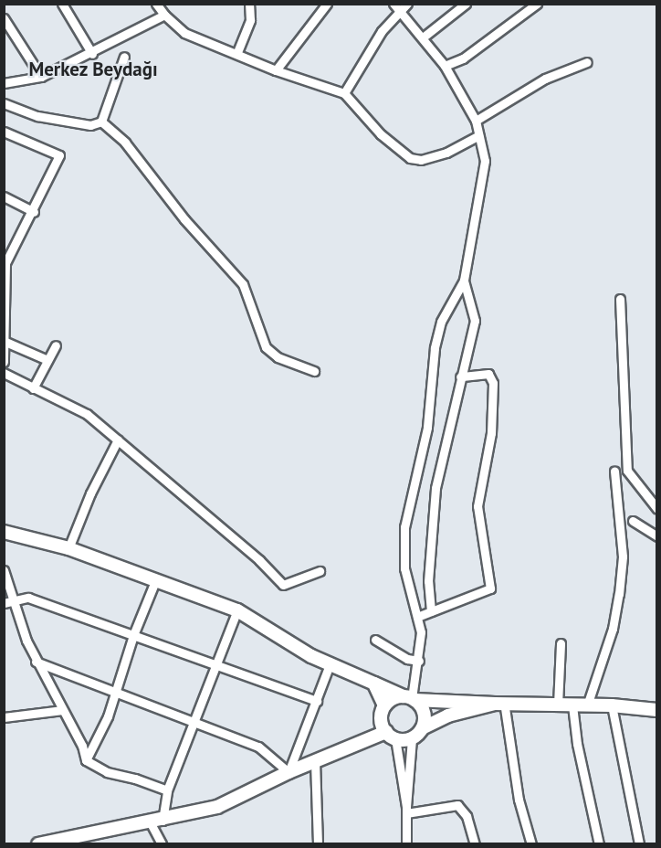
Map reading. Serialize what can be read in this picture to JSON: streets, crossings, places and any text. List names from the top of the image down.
{
  "districts": ["Merkez Beydağı"]
}
